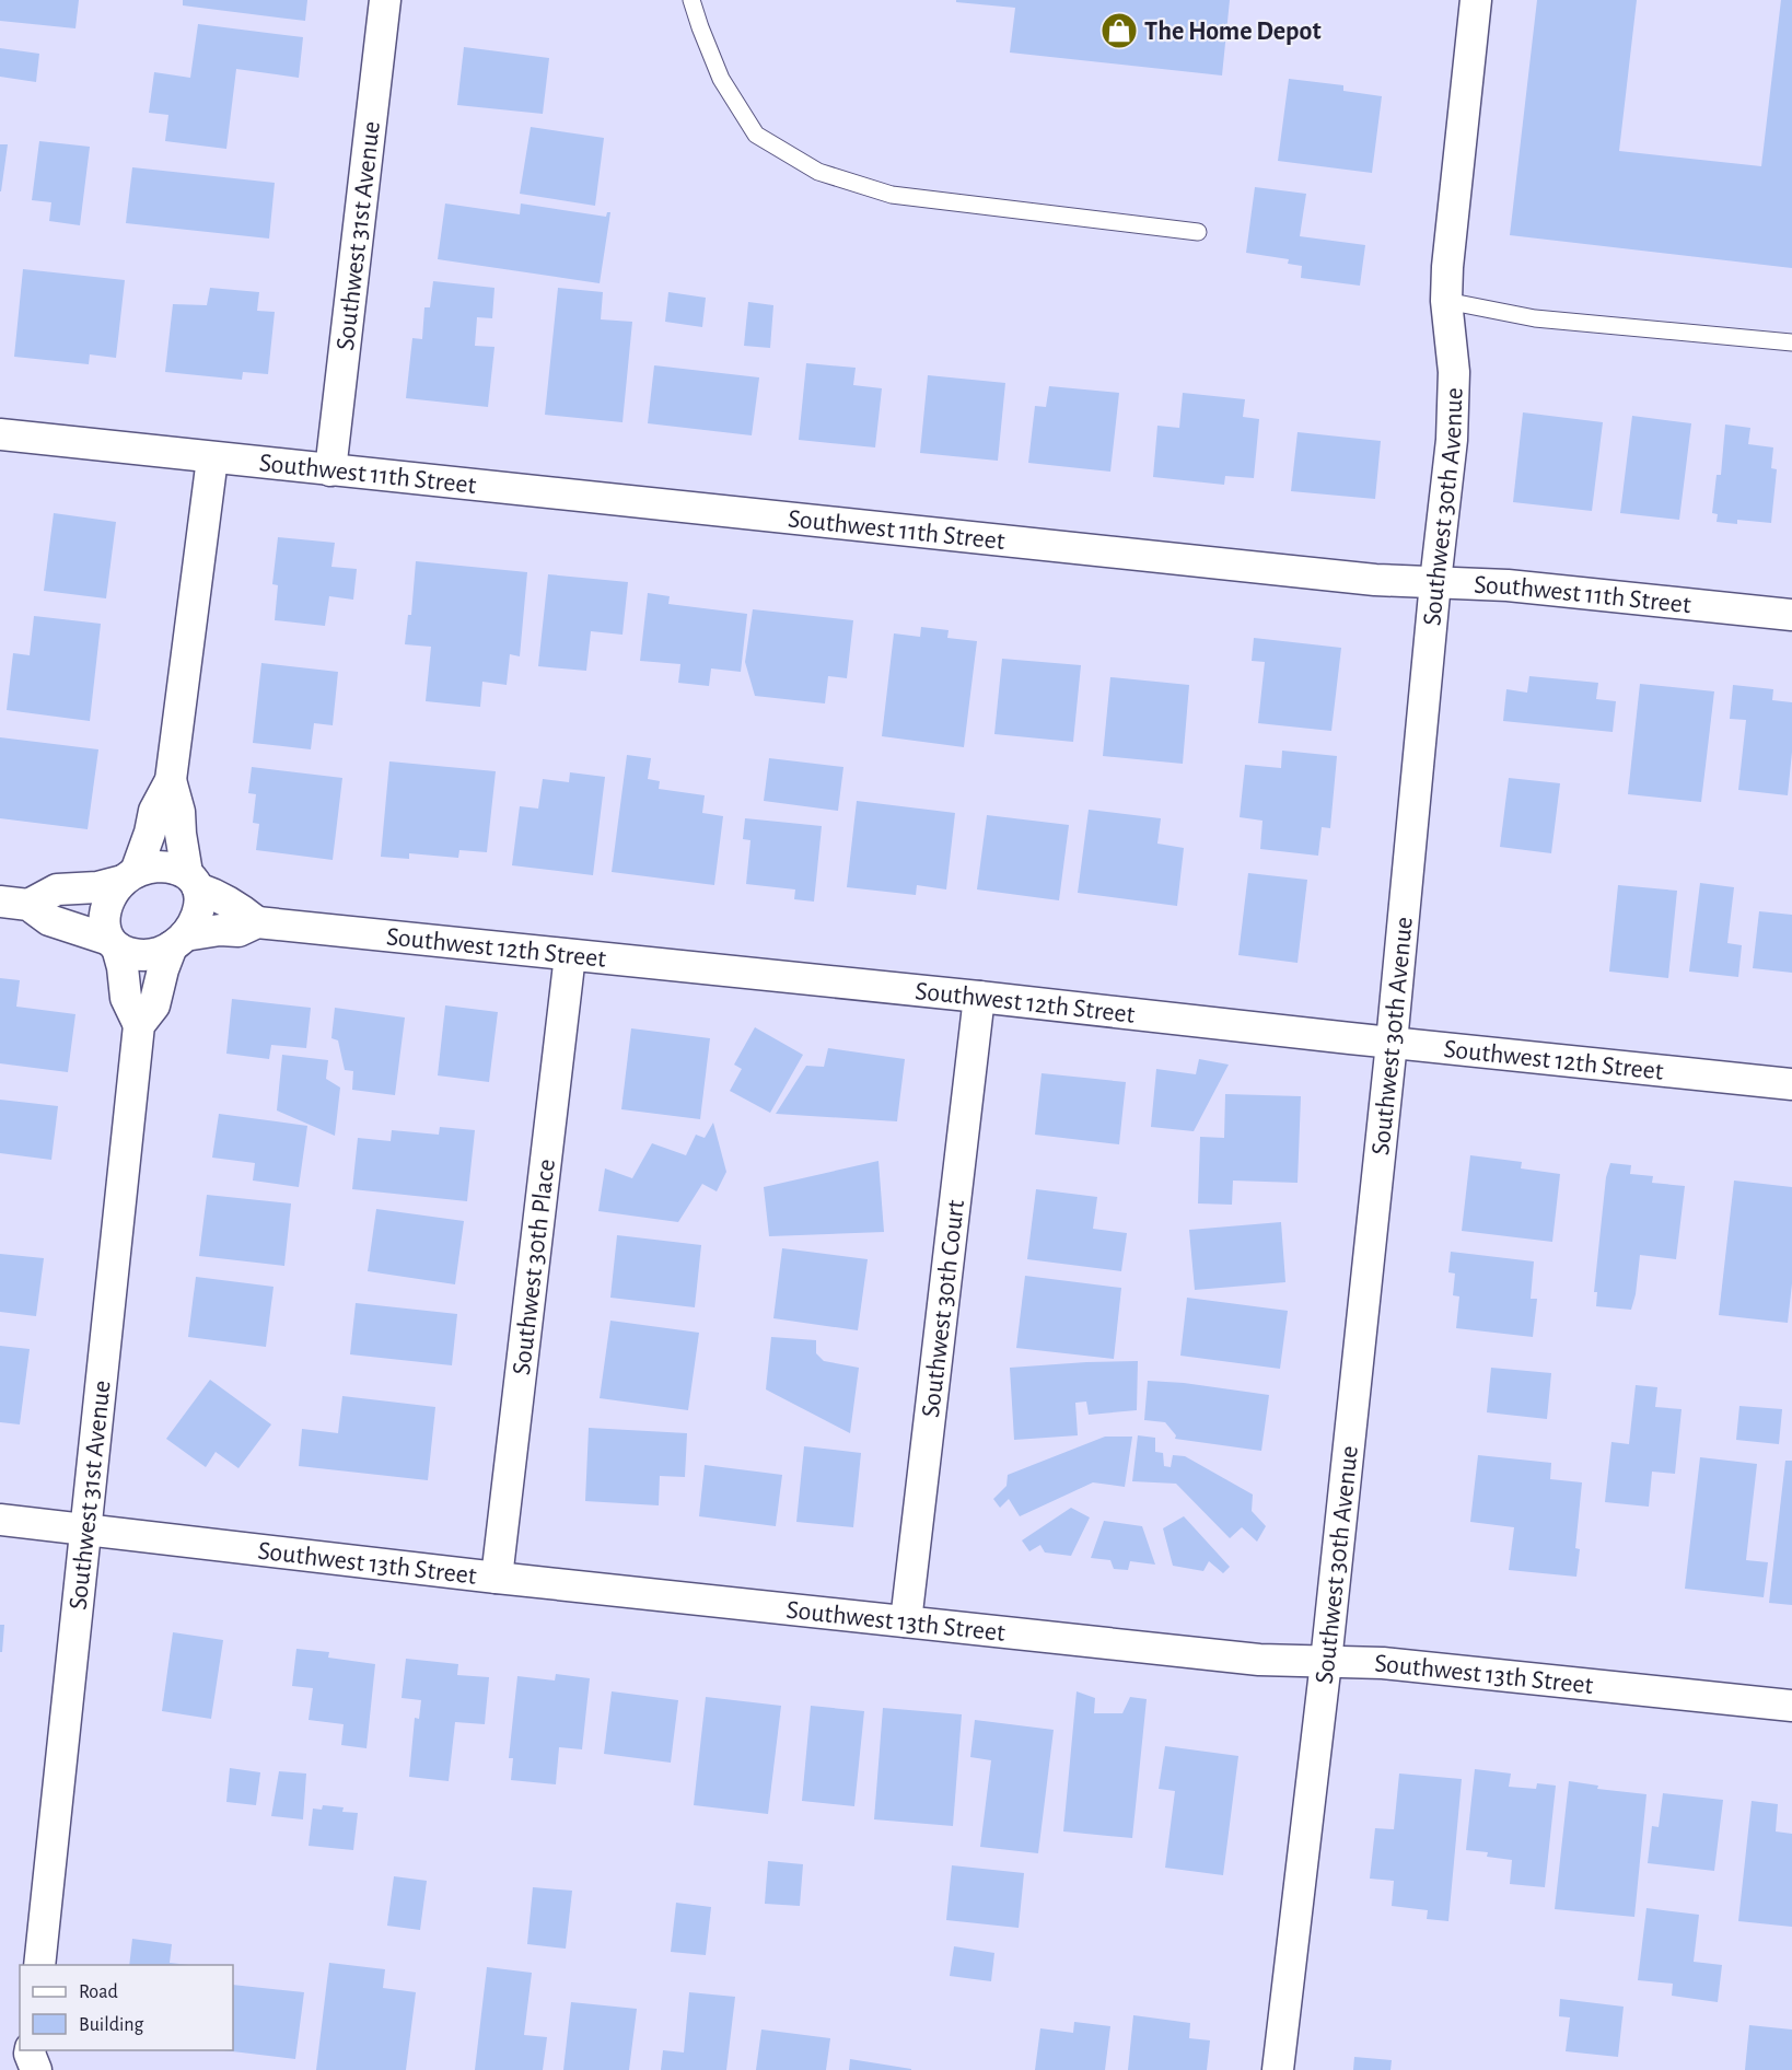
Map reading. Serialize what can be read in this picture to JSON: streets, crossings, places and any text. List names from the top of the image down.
{
  "streets": {
    "street": [
      "Southwest 31st Avenue",
      "Southwest 11th Street",
      "Southwest 30th Avenue",
      "Southwest 12th Street",
      "Southwest 30th Place",
      "Southwest 30th Court",
      "Southwest 13th Street"
    ]
  },
  "crossings": [
    ["Southwest 31st Avenue", "Southwest 11th Street"],
    ["Southwest 31st Avenue", "Southwest 12th Street"],
    ["Southwest 31st Avenue", "Southwest 13th Street"],
    ["Southwest 11th Street", "Southwest 30th Avenue"],
    ["Southwest 30th Avenue", "Southwest 12th Street"],
    ["Southwest 30th Avenue", "Southwest 13th Street"],
    ["Southwest 12th Street", "Southwest 30th Place"],
    ["Southwest 12th Street", "Southwest 30th Court"],
    ["Southwest 30th Place", "Southwest 13th Street"],
    ["Southwest 30th Court", "Southwest 13th Street"]
  ],
  "places": {
    "shop": ["The Home Depot"]
  },
  "legend": ["Road", "Building"]
}
